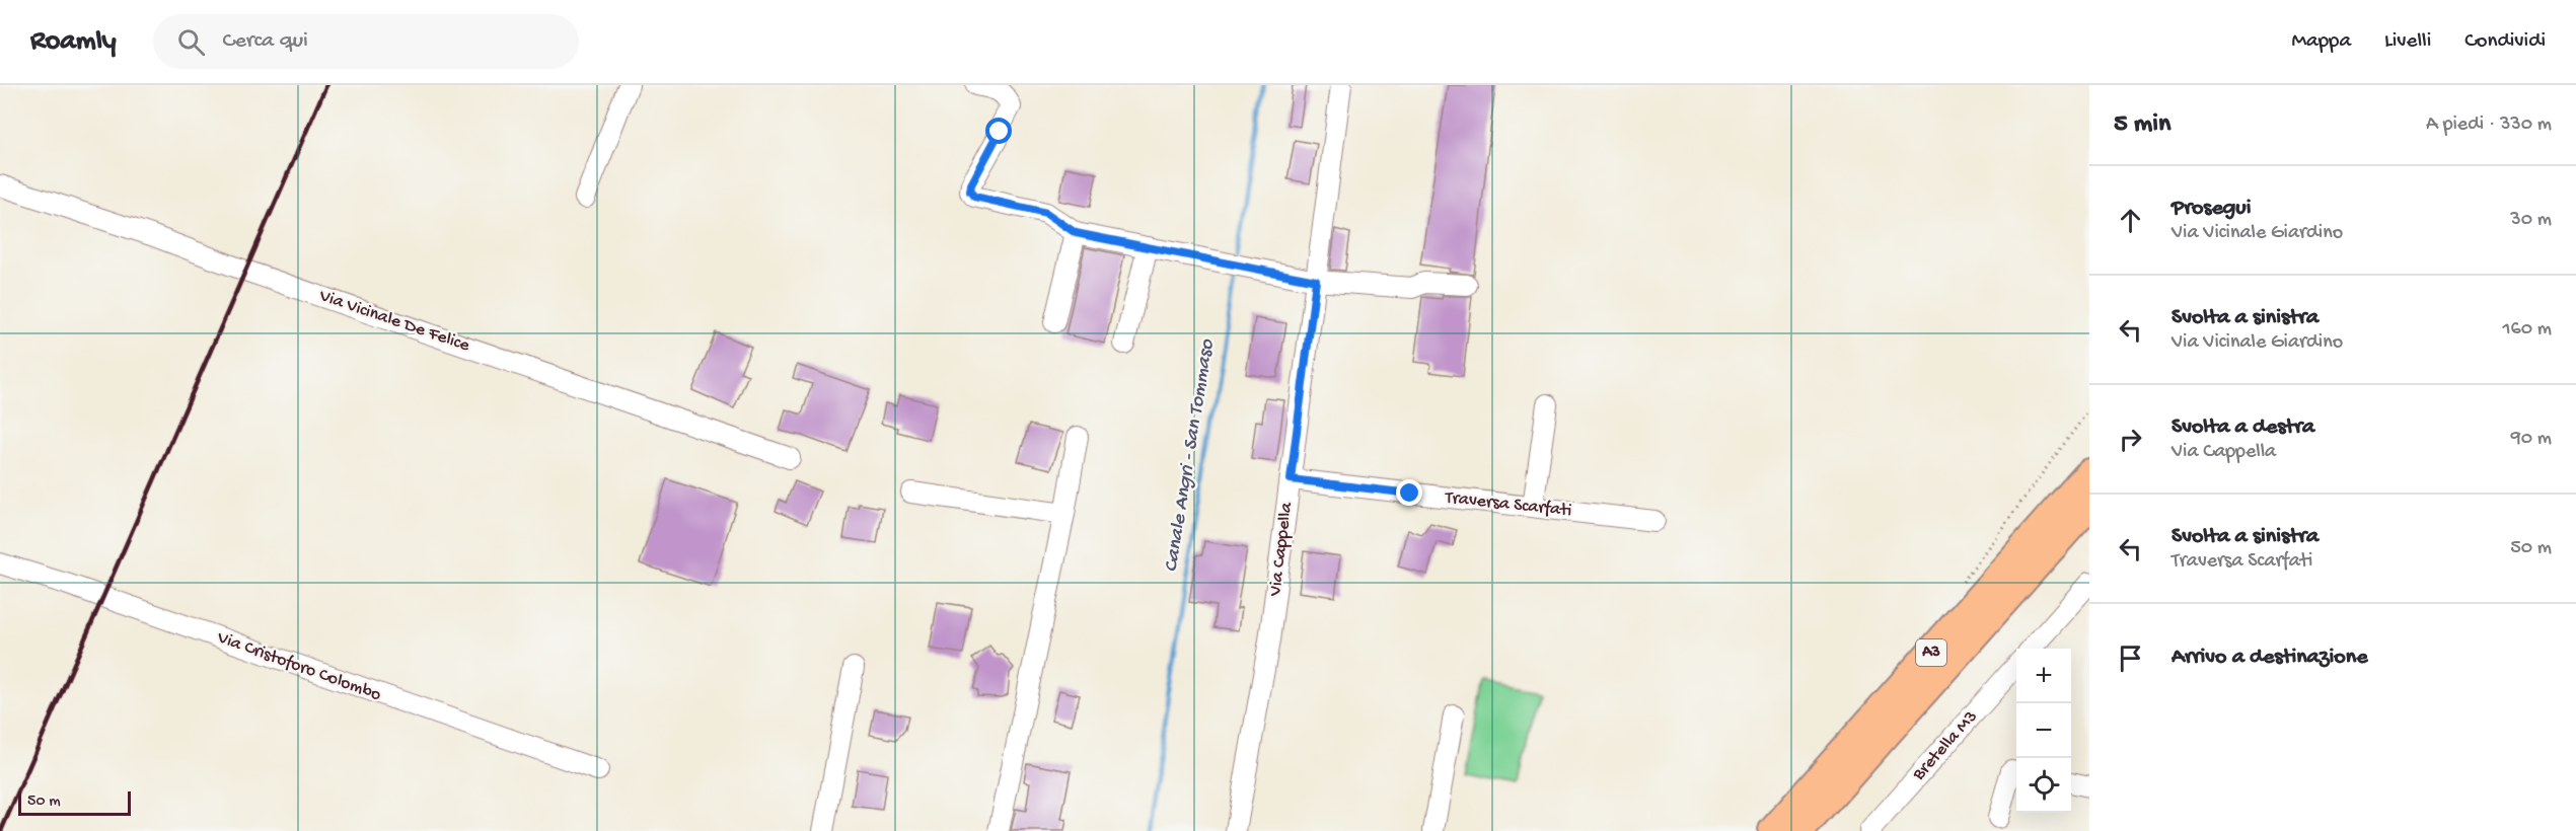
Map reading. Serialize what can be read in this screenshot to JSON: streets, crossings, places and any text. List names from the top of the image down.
{
  "streets": {
    "highway": ["A3"],
    "street": [
      "Via Vicinale De Felice",
      "Traversa Scarfati",
      "Via Cappella",
      "Via Cristoforo Colombo",
      "Bretella M3"
    ]
  },
  "crossings": [
    ["Traversa Scarfati", "Via Cappella"]
  ],
  "water": ["Canale Angri - San Tommaso"],
  "scale_bar": "50 m",
  "page": {
    "header": "Roamly",
    "search": "Cerca qui",
    "nav": ["Mappa", "Livelli", "Condividi"],
    "heading": ["5 min", "A piedi · 330 m"],
    "list": [
      ["Prosegui", "Via Vicinale Giardino", "30 m"],
      ["Svolta a sinistra", "Via Vicinale Giardino", "160 m"],
      ["Svolta a destra", "Via Cappella", "90 m"],
      ["Svolta a sinistra", "Traversa Scarfati", "50 m"],
      "Arrivo a destinazione"
    ],
    "map_buttons": ["+", "−"],
    "scale": "50 m"
  }
}
